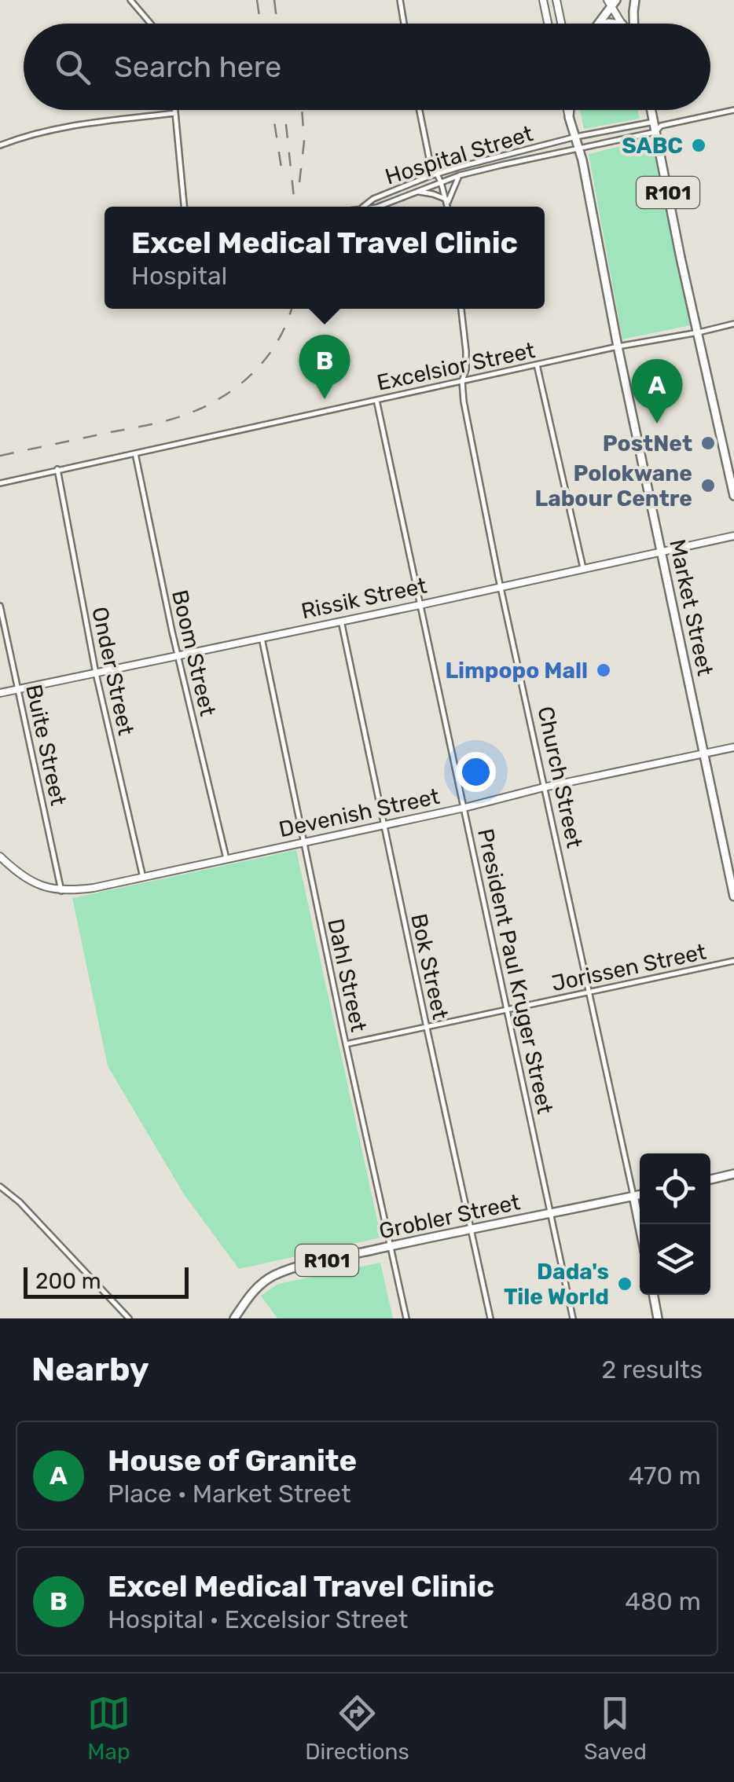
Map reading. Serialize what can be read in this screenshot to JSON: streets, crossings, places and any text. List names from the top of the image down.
{
  "streets": {
    "main road": [
      "R101",
      "Rissik Street",
      "Market Street",
      "Church Street",
      "Devenish Street",
      "Grobler Street"
    ],
    "street": [
      "Hospital Street",
      "Excelsior Street",
      "Boom Street",
      "Onder Street",
      "Buite Street",
      "Bok Street",
      "Jorissen Street",
      "President Paul Kruger Street",
      "Dahl Street"
    ]
  },
  "crossings": [
    ["Hospital Street", "R101"],
    ["Hospital Street", "Market Street"],
    ["R101", "Excelsior Street"],
    ["Excelsior Street", "Market Street"],
    ["Excelsior Street", "Boom Street"],
    ["Excelsior Street", "Onder Street"],
    ["Excelsior Street", "Church Street"],
    ["Excelsior Street", "President Paul Kruger Street"],
    ["Rissik Street", "Market Street"],
    ["Rissik Street", "Boom Street"],
    ["Rissik Street", "Onder Street"],
    ["Rissik Street", "Buite Street"],
    ["Rissik Street", "Church Street"],
    ["Rissik Street", "Bok Street"],
    ["Rissik Street", "President Paul Kruger Street"],
    ["Rissik Street", "Dahl Street"],
    ["Market Street", "Devenish Street"],
    ["Boom Street", "Devenish Street"],
    ["Onder Street", "Devenish Street"],
    ["Buite Street", "Devenish Street"],
    ["Church Street", "Devenish Street"],
    ["Church Street", "Jorissen Street"],
    ["Church Street", "Grobler Street"],
    ["Devenish Street", "Bok Street"],
    ["Devenish Street", "President Paul Kruger Street"],
    ["Devenish Street", "Dahl Street"],
    ["Bok Street", "Jorissen Street"],
    ["Bok Street", "Grobler Street"],
    ["Jorissen Street", "President Paul Kruger Street"],
    ["Jorissen Street", "Dahl Street"],
    ["President Paul Kruger Street", "Grobler Street"],
    ["Dahl Street", "Grobler Street"]
  ],
  "places": [
    "SABC",
    "PostNet",
    "Polokwane Labour Centre",
    "Limpopo Mall",
    "Dada's Tile World"
  ],
  "scale_bar": "200 m",
  "page": {
    "search": "Search here",
    "popup": ["Excel Medical Travel Clinic", "Hospital"],
    "pins": ["B", "A"],
    "scale": "200 m",
    "heading": ["Nearby", "2 results"],
    "list": [
      {
        "mark": "A",
        "name": "House of Granite",
        "note": "Place · Market Street",
        "value": "470 m"
      },
      {
        "mark": "B",
        "name": "Excel Medical Travel Clinic",
        "note": "Hospital · Excelsior Street",
        "value": "480 m"
      }
    ],
    "nav": ["Map", "Directions", "Saved"]
  }
}
